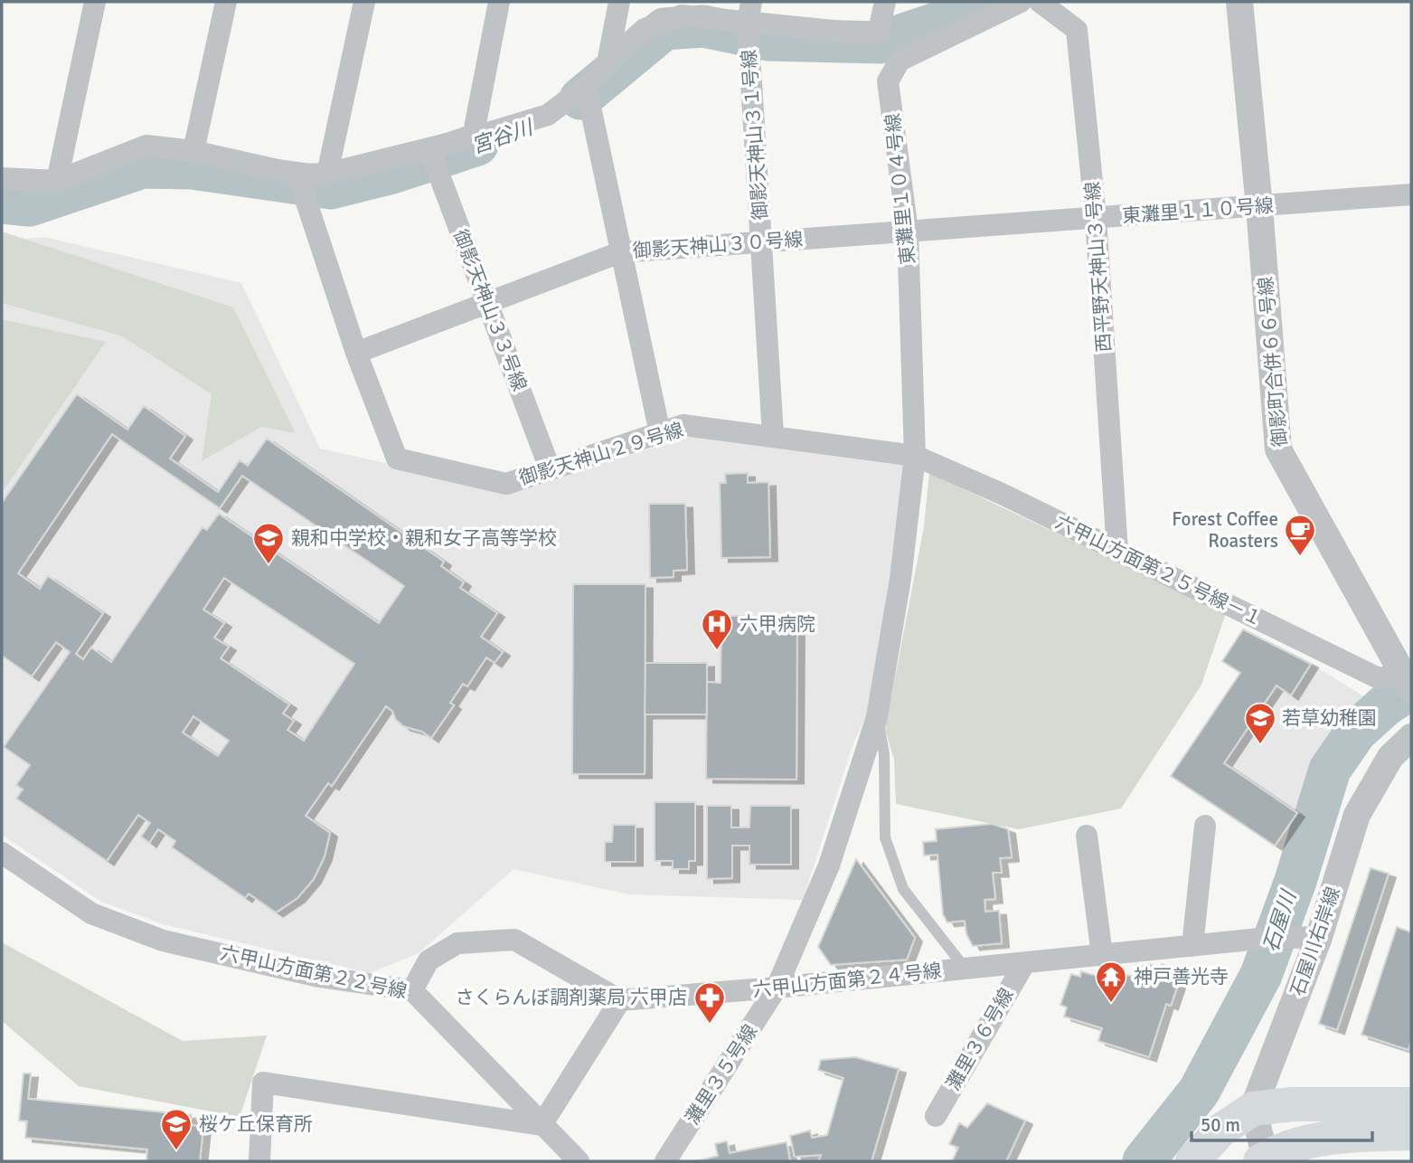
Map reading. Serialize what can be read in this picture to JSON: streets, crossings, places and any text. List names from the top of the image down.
{
  "streets": {
    "street": [
      "御影天神山３１号線",
      "東灘里１０４号線",
      "東灘里１１０号線",
      "御影天神山３０号線",
      "西平野天神山３号線",
      "御影天神山３３号線",
      "御影町合併６６号線",
      "御影天神山２９号線",
      "六甲山方面第２５号線－１",
      "石屋川右岸線",
      "六甲山方面第２２号線",
      "六甲山方面第２４号線",
      "灘里３６号線",
      "灘里３５号線"
    ]
  },
  "crossings": [
    ["御影天神山３１号線", "御影天神山３０号線"],
    ["御影天神山３１号線", "御影天神山２９号線"],
    ["東灘里１０４号線", "東灘里１１０号線"],
    ["東灘里１０４号線", "御影天神山３０号線"],
    ["東灘里１０４号線", "御影天神山２９号線"],
    ["東灘里１０４号線", "六甲山方面第２５号線－１"],
    ["東灘里１０４号線", "灘里３５号線"],
    ["東灘里１１０号線", "御影天神山３０号線"],
    ["東灘里１１０号線", "西平野天神山３号線"],
    ["東灘里１１０号線", "御影町合併６６号線"],
    ["御影天神山３０号線", "御影天神山３３号線"],
    ["御影天神山３０号線", "御影天神山２９号線"],
    ["西平野天神山３号線", "六甲山方面第２５号線－１"],
    ["御影天神山３３号線", "御影天神山２９号線"],
    ["御影町合併６６号線", "六甲山方面第２５号線－１"],
    ["御影天神山２９号線", "六甲山方面第２５号線－１"],
    ["石屋川右岸線", "六甲山方面第２４号線"],
    ["六甲山方面第２４号線", "灘里３６号線"],
    ["六甲山方面第２４号線", "灘里３５号線"]
  ],
  "water": ["宮谷川", "石屋川"],
  "places": {
    "cafe": ["Forest Coffee Roasters"],
    "school or university": ["親和中学校・親和女子高等学校", "若草幼稚園", "桜ケ丘保育所"],
    "hospital": ["六甲病院"],
    "temple": ["神戸善光寺"],
    "pharmacy": ["さくらんぼ調剤薬局 六甲店"]
  },
  "scale_bar": "50 m"
}
